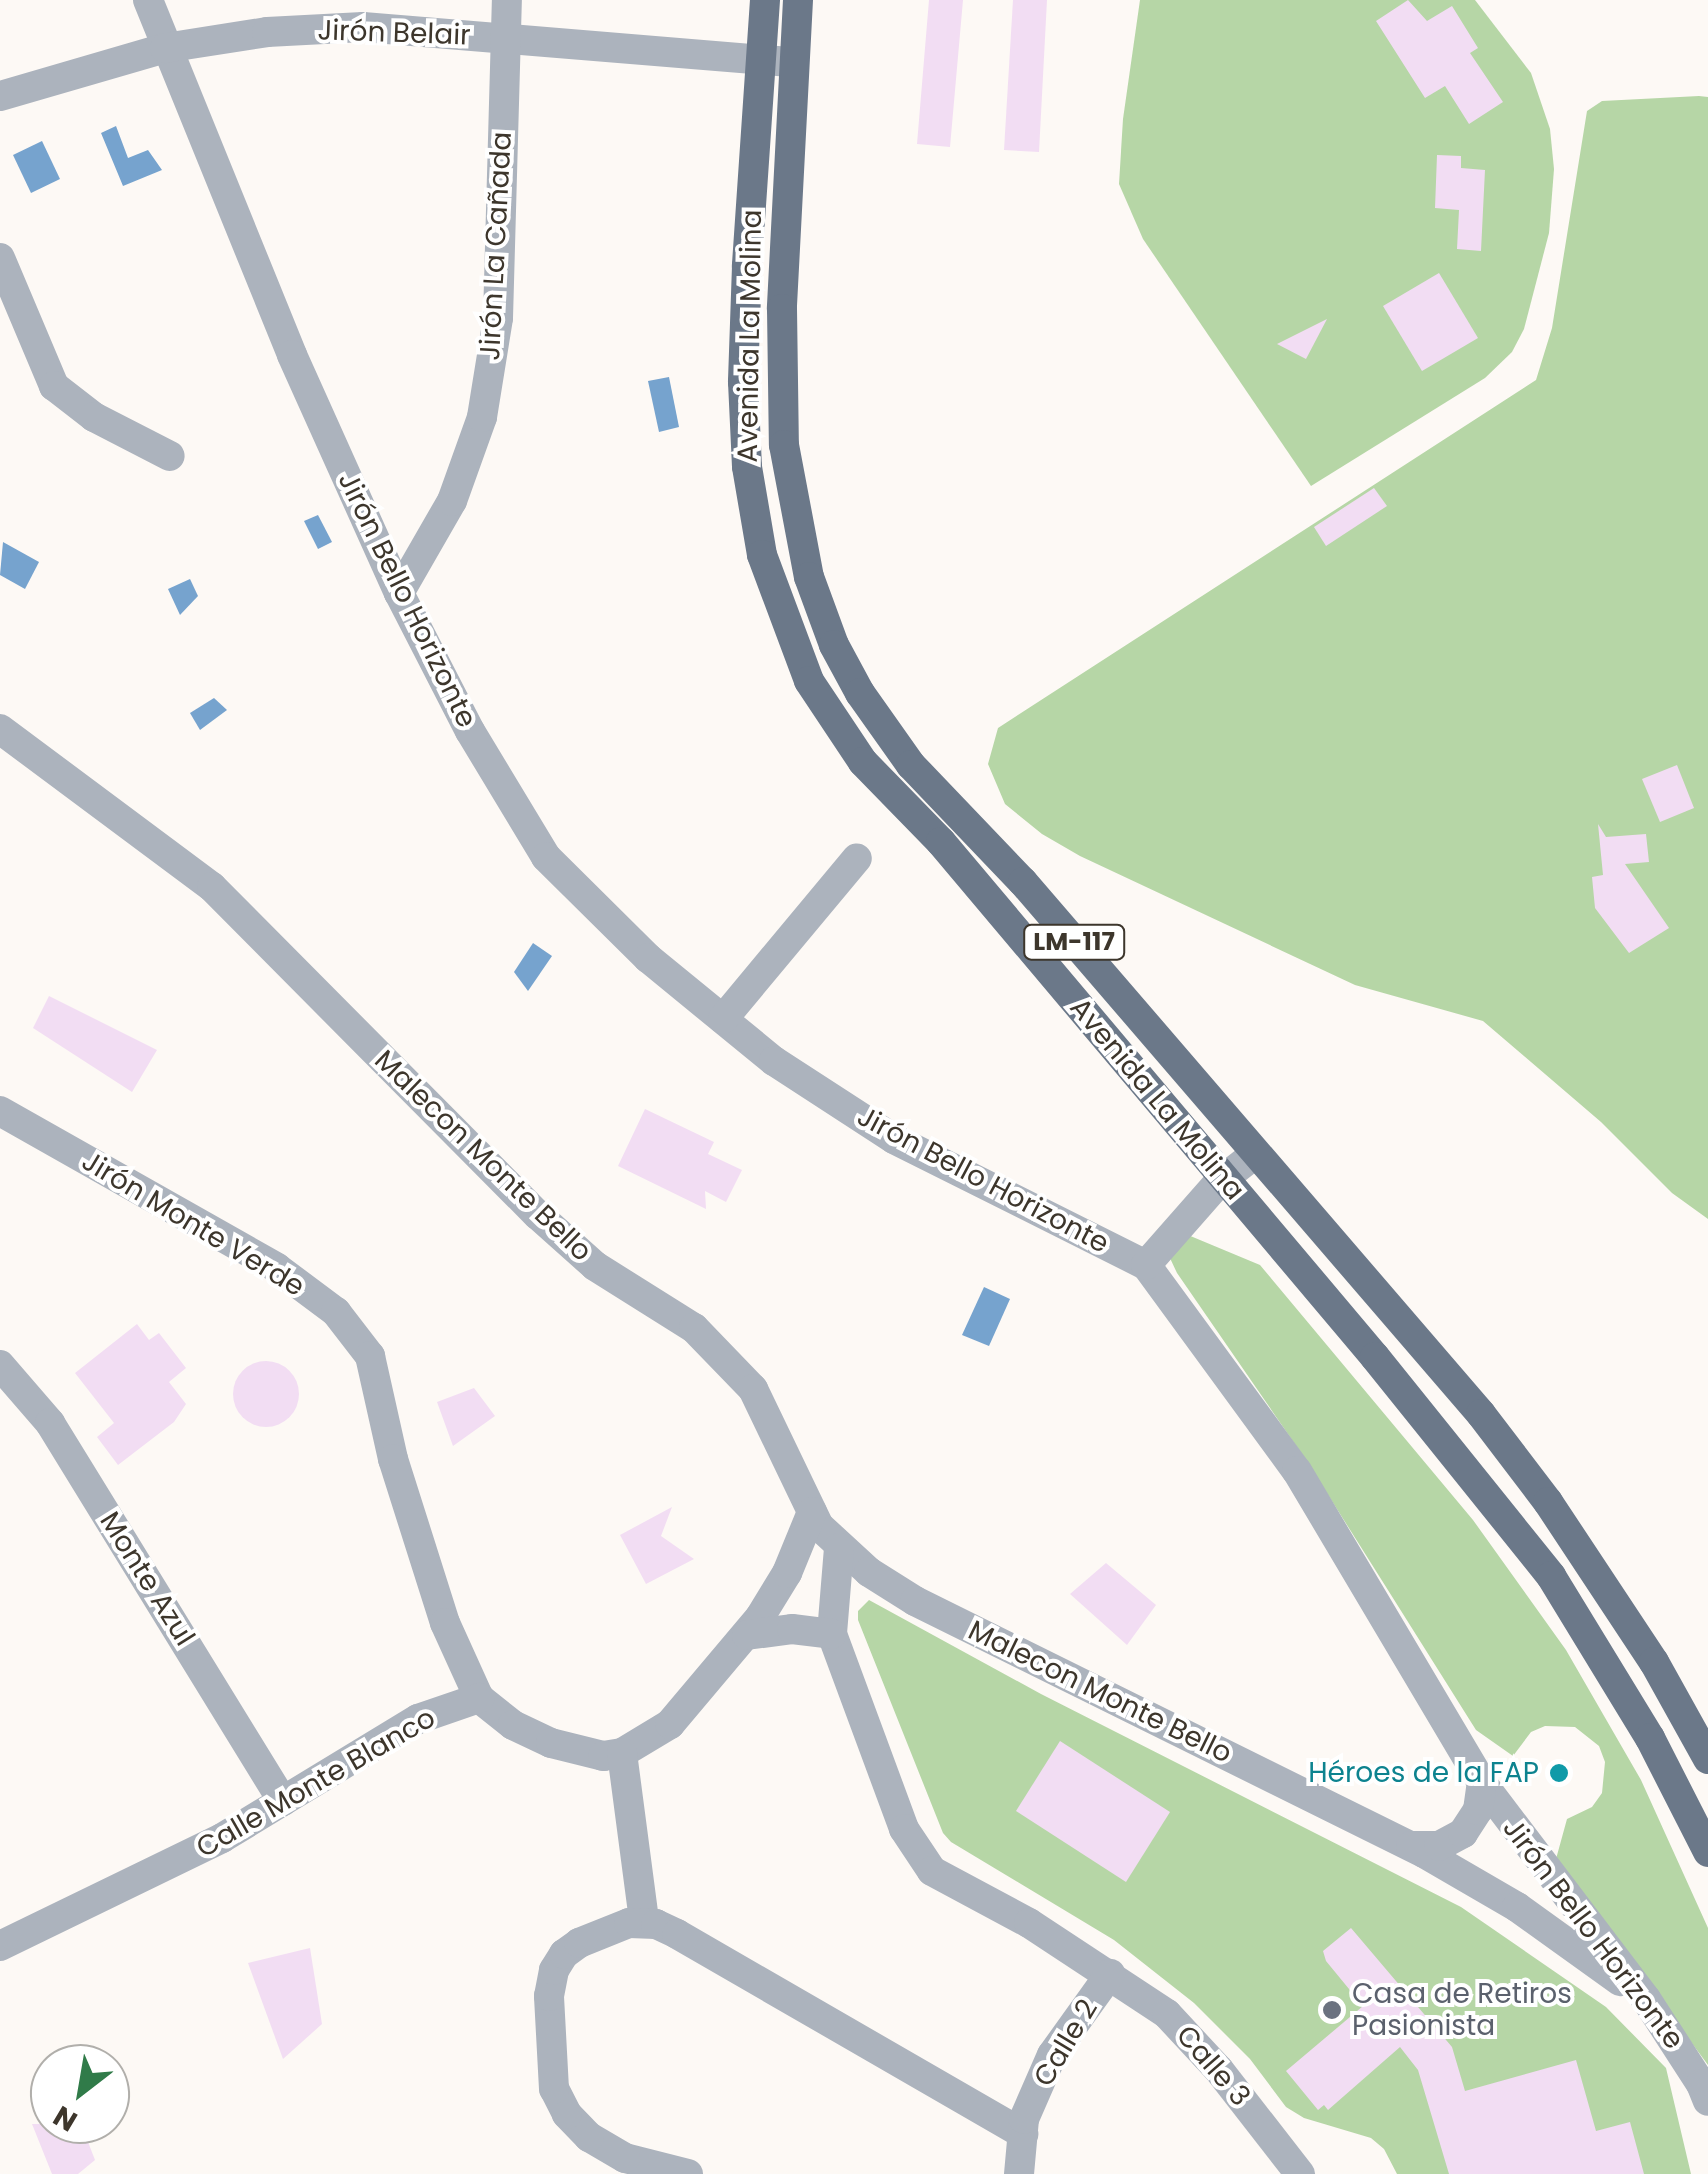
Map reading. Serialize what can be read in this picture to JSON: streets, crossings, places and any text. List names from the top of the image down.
{
  "streets": {
    "main road": ["Avenida La Molina", "LM-117"],
    "street": [
      "Jirón Belair",
      "Jirón La Cañada",
      "Jirón Bello Horizonte",
      "Malecon Monte Bello",
      "Jirón Monte Verde",
      "Monte Azul",
      "Calle Monte Blanco",
      "Calle 2",
      "Calle 3"
    ]
  },
  "crossings": [
    ["Jirón Belair", "Jirón La Cañada"],
    ["Jirón Belair", "Avenida La Molina"],
    ["Jirón Belair", "Jirón Bello Horizonte"],
    ["Jirón La Cañada", "Jirón Bello Horizonte"],
    ["Jirón Bello Horizonte", "Malecon Monte Bello"],
    ["Jirón Monte Verde", "Calle Monte Blanco"],
    ["Monte Azul", "Calle Monte Blanco"],
    ["Calle 2", "Calle 3"]
  ],
  "places": ["Héroes de la FAP", "Casa de Retiros Pasionista"],
  "north": "bottom left"
}
